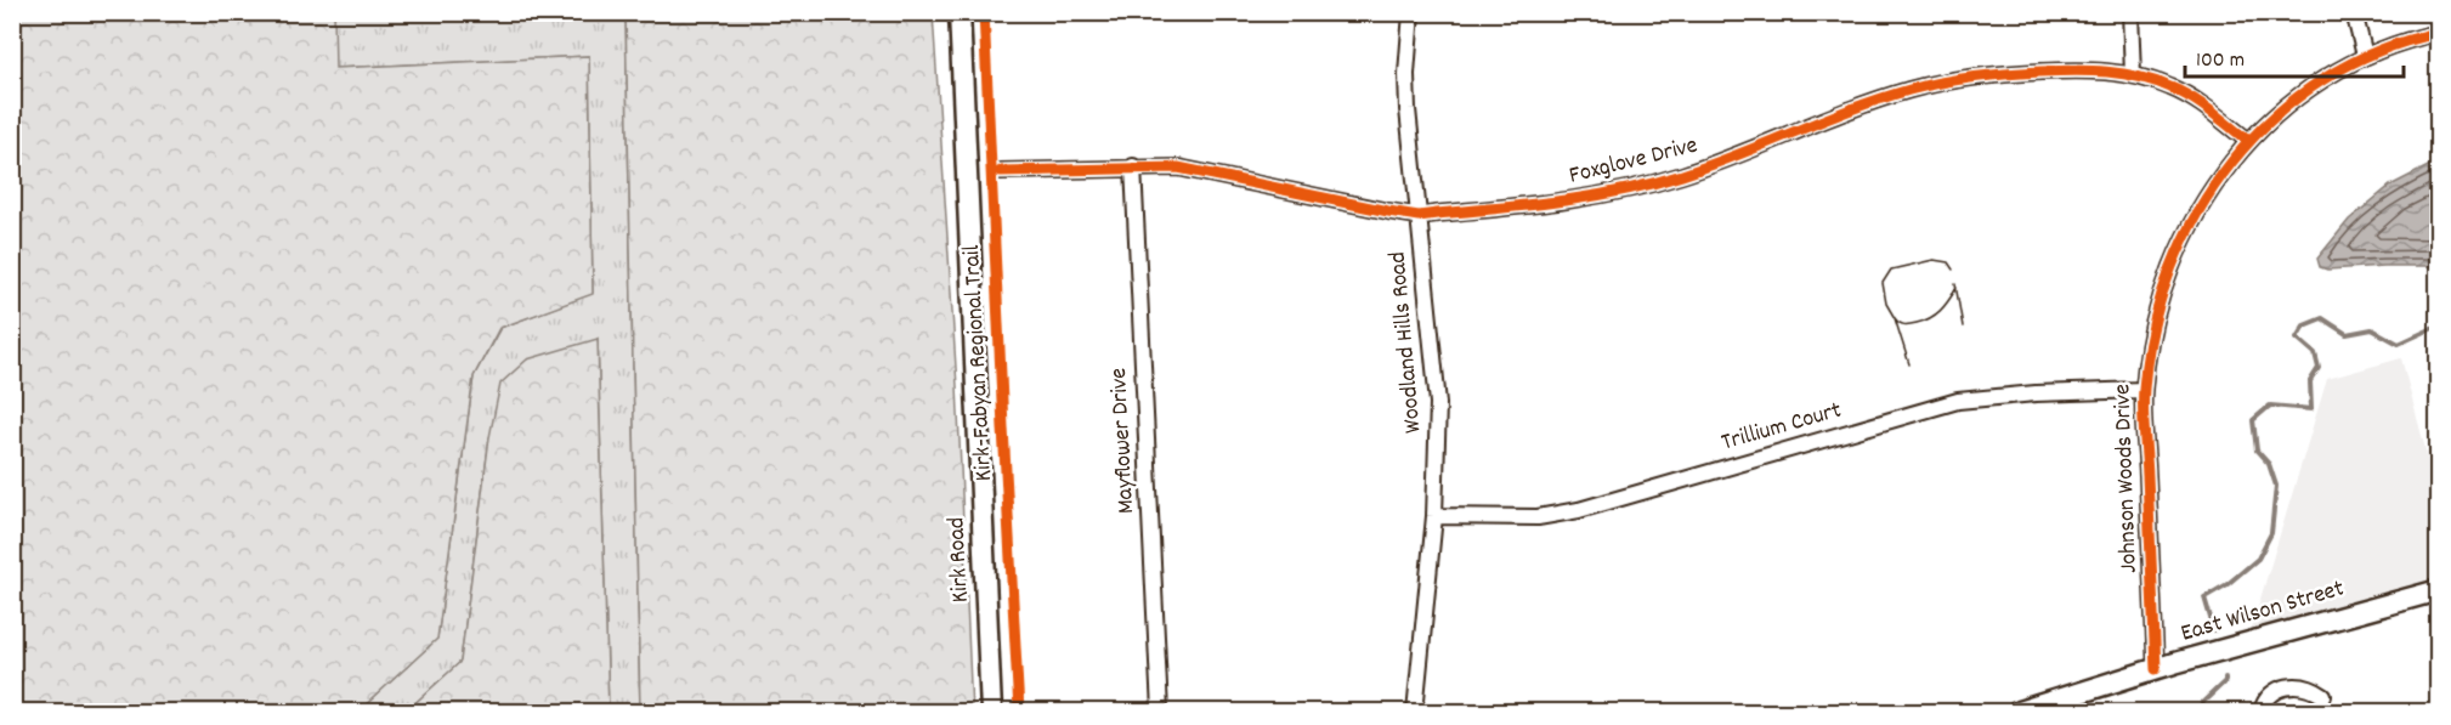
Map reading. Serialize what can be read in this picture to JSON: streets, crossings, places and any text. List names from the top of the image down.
{
  "streets": {
    "street": [
      "Foxglove Drive",
      "Woodland Hills Road",
      "Trillium Court",
      "Mayflower Drive",
      "Johnson Woods Drive",
      "Kirk Road",
      "East Wilson Street"
    ],
    "cycle path": ["Kirk-Fabyan Regional Trail"]
  },
  "crossings": [
    ["Foxglove Drive", "Woodland Hills Road"],
    ["Foxglove Drive", "Mayflower Drive"],
    ["Foxglove Drive", "Johnson Woods Drive"],
    ["Woodland Hills Road", "Trillium Court"],
    ["Trillium Court", "Johnson Woods Drive"],
    ["Johnson Woods Drive", "East Wilson Street"]
  ],
  "scale_bar": "100 m"
}
